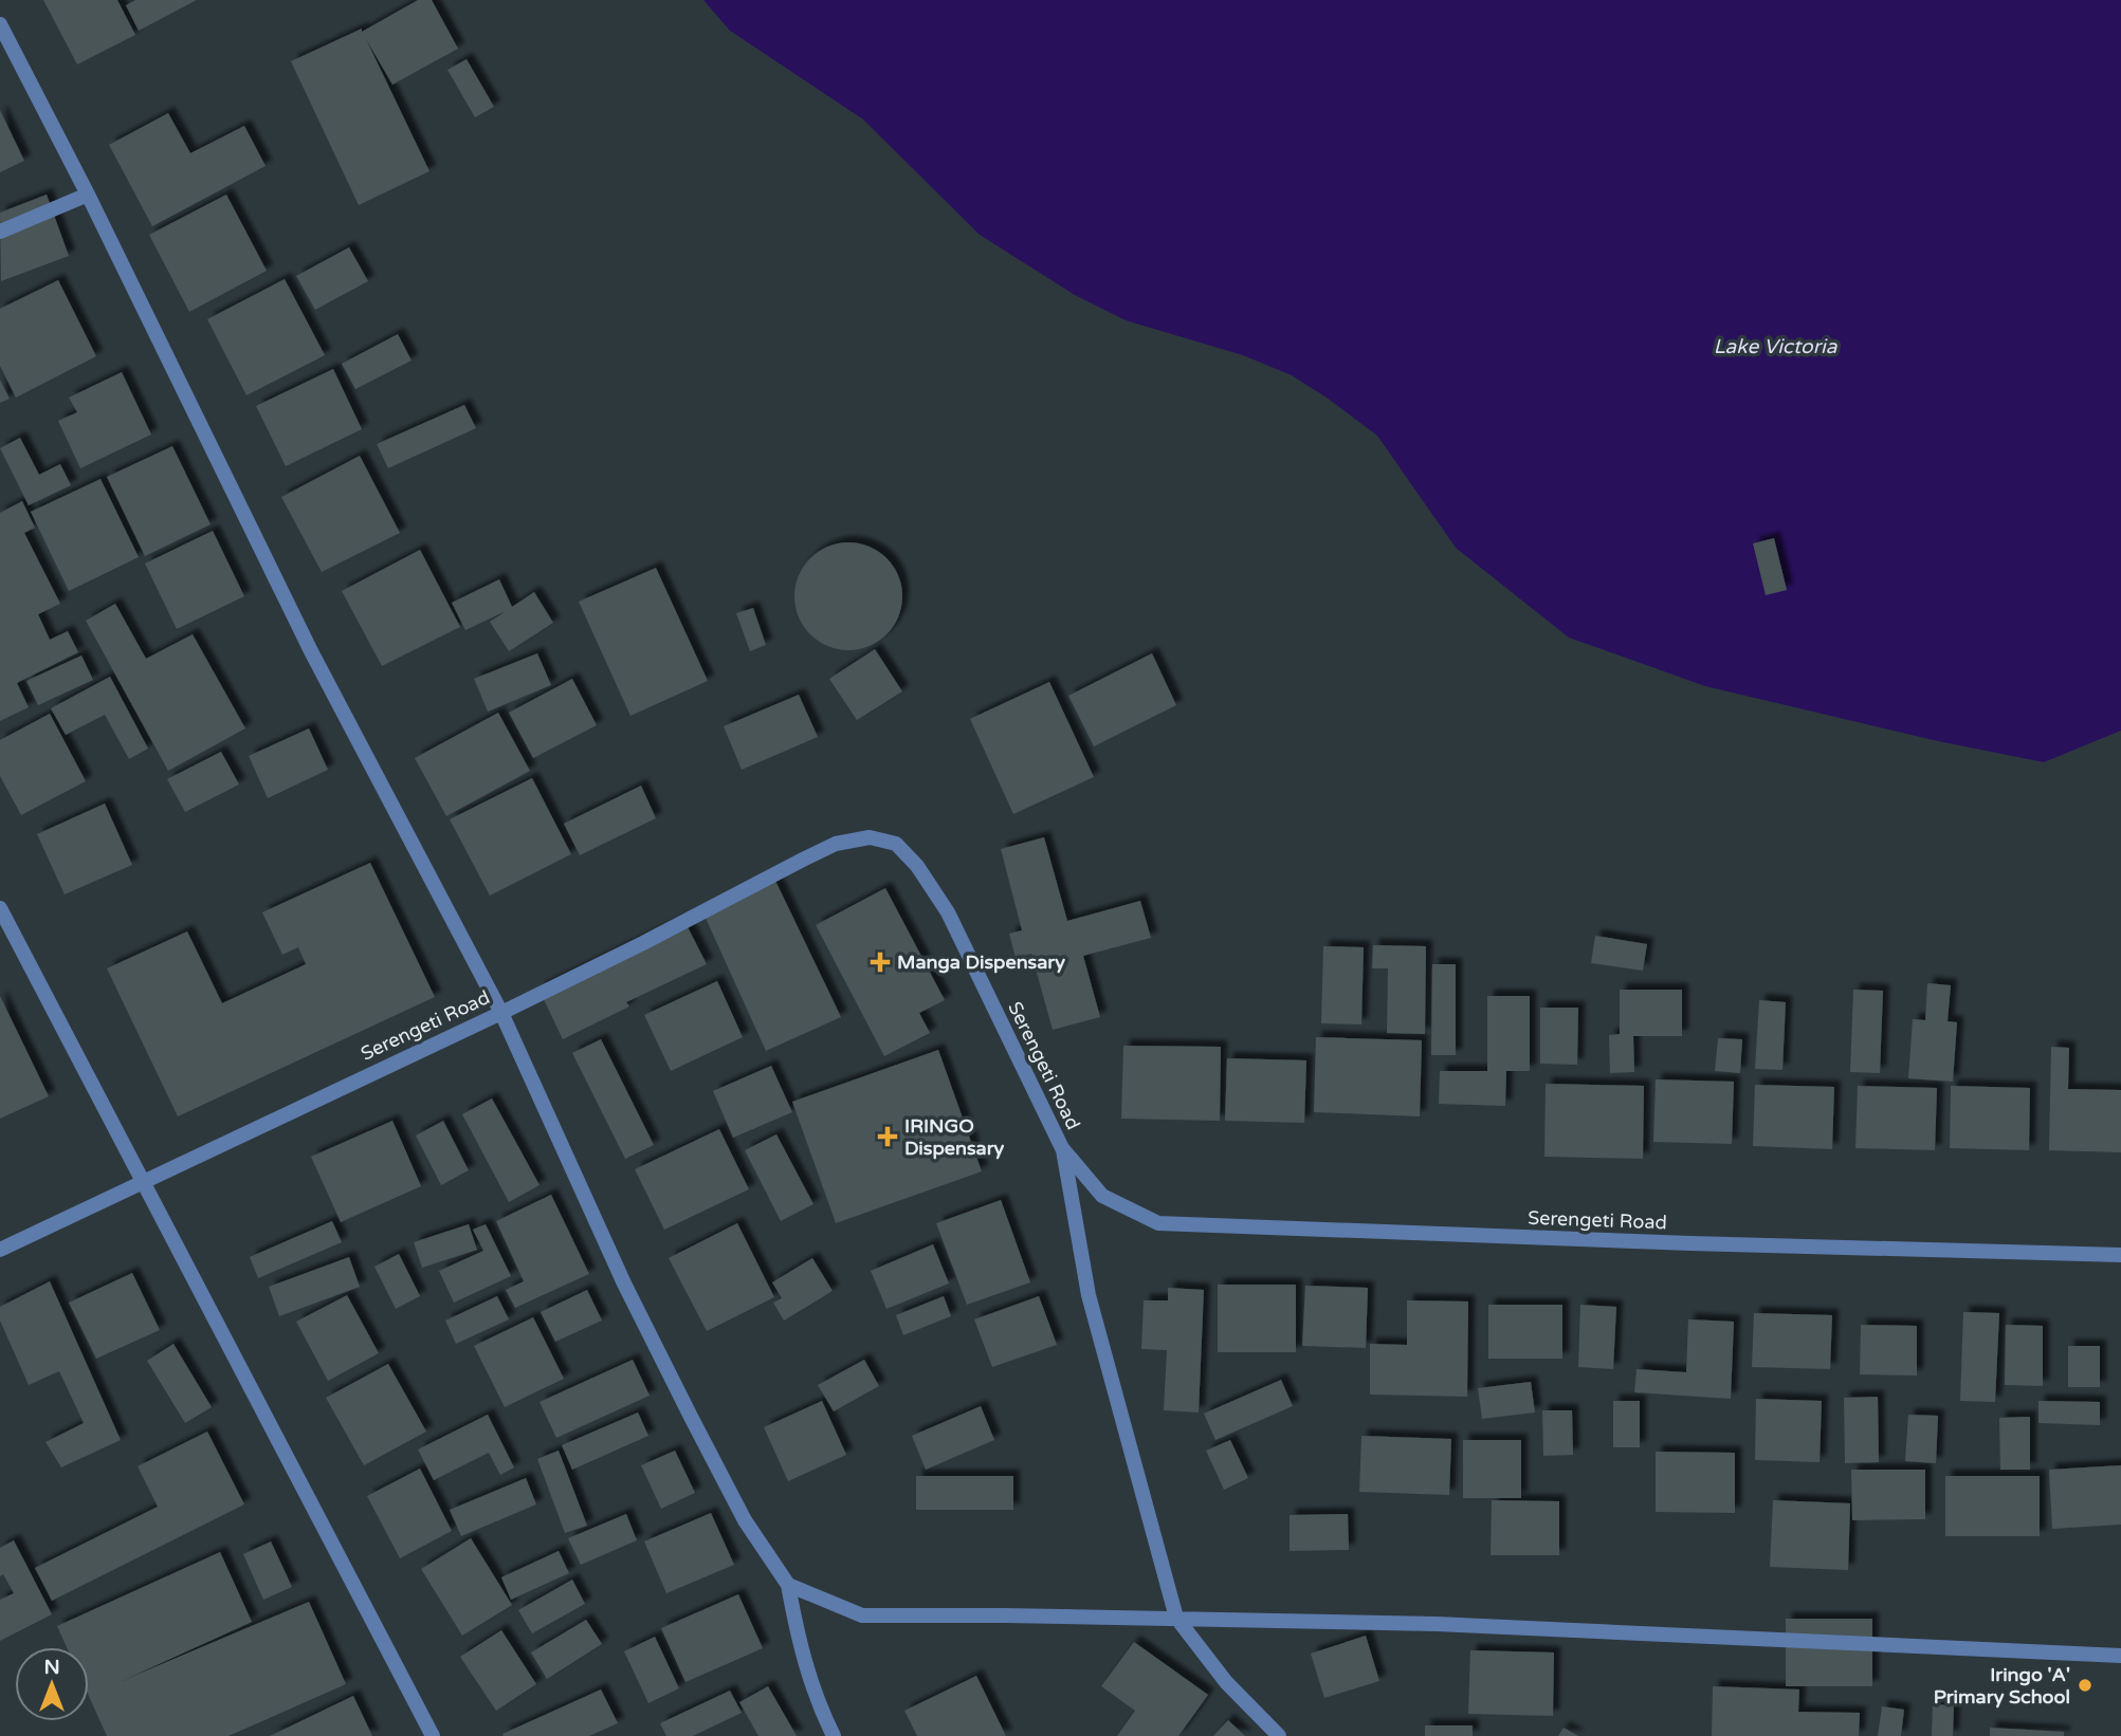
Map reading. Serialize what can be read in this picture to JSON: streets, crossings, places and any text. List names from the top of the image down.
{
  "streets": {
    "street": ["Serengeti Road"]
  },
  "water": ["Lake Victoria"],
  "places": {
    "health": ["Manga Dispensary", "IRINGO Dispensary"],
    "other": ["Iringo 'A' Primary School"]
  },
  "north": "top"
}
